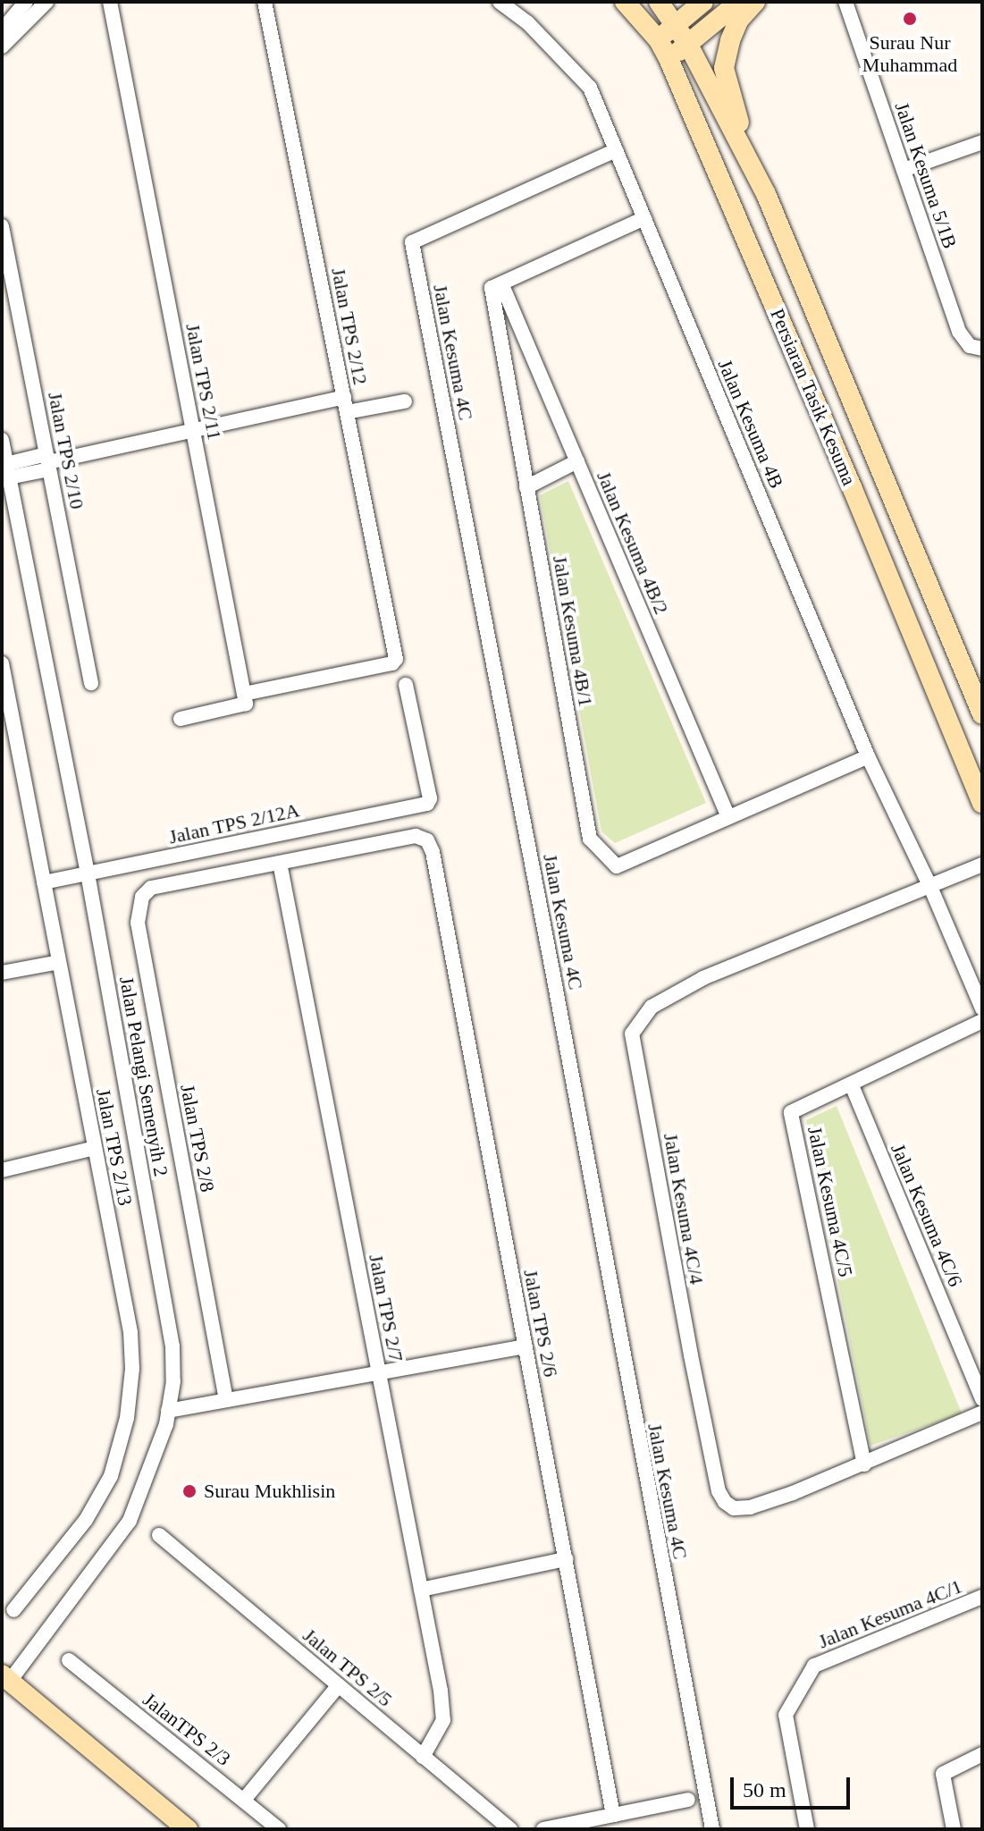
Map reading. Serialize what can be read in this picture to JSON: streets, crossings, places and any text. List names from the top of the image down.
{
  "streets": {
    "street": [
      "Jalan Kesuma 5/1B",
      "Jalan TPS 2/12",
      "Jalan Kesuma 4C",
      "Jalan TPS 2/11",
      "Persiaran Tasik Kesuma",
      "Jalan Kesuma 4B",
      "Jalan TPS 2/10",
      "Jalan Kesuma 4B/2",
      "Jalan Kesuma 4B/1",
      "Jalan TPS 2/12A",
      "Jalan Pelangi Semenyih 2",
      "Jalan TPS 2/8",
      "Jalan TPS 2/13",
      "Jalan Kesuma 4C/5",
      "Jalan Kesuma 4C/4",
      "Jalan Kesuma 4C/6",
      "Jalan TPS 2/7",
      "Jalan TPS 2/6",
      "Jalan Kesuma 4C/1",
      "Jalan TPS 2/5",
      "JalanTPS 2/3"
    ]
  },
  "crossings": [
    ["Jalan TPS 2/12", "Jalan TPS 2/11"],
    ["Jalan Kesuma 4C", "Jalan Kesuma 4B"],
    ["Jalan Kesuma 4B", "Jalan Kesuma 4B/1"],
    ["Jalan Kesuma 4B", "Jalan Kesuma 4C/4"],
    ["Jalan Kesuma 4B/2", "Jalan Kesuma 4B/1"],
    ["Jalan TPS 2/12A", "Jalan Pelangi Semenyih 2"],
    ["Jalan TPS 2/12A", "Jalan TPS 2/13"],
    ["Jalan TPS 2/8", "Jalan TPS 2/7"],
    ["Jalan TPS 2/8", "Jalan TPS 2/6"],
    ["Jalan Kesuma 4C/5", "Jalan Kesuma 4C/4"],
    ["Jalan Kesuma 4C/5", "Jalan Kesuma 4C/6"],
    ["Jalan TPS 2/7", "Jalan TPS 2/6"],
    ["Jalan TPS 2/7", "Jalan TPS 2/5"]
  ],
  "places": ["Surau Nur Muhammad", "Surau Mukhlisin"],
  "scale_bar": "50 m"
}
